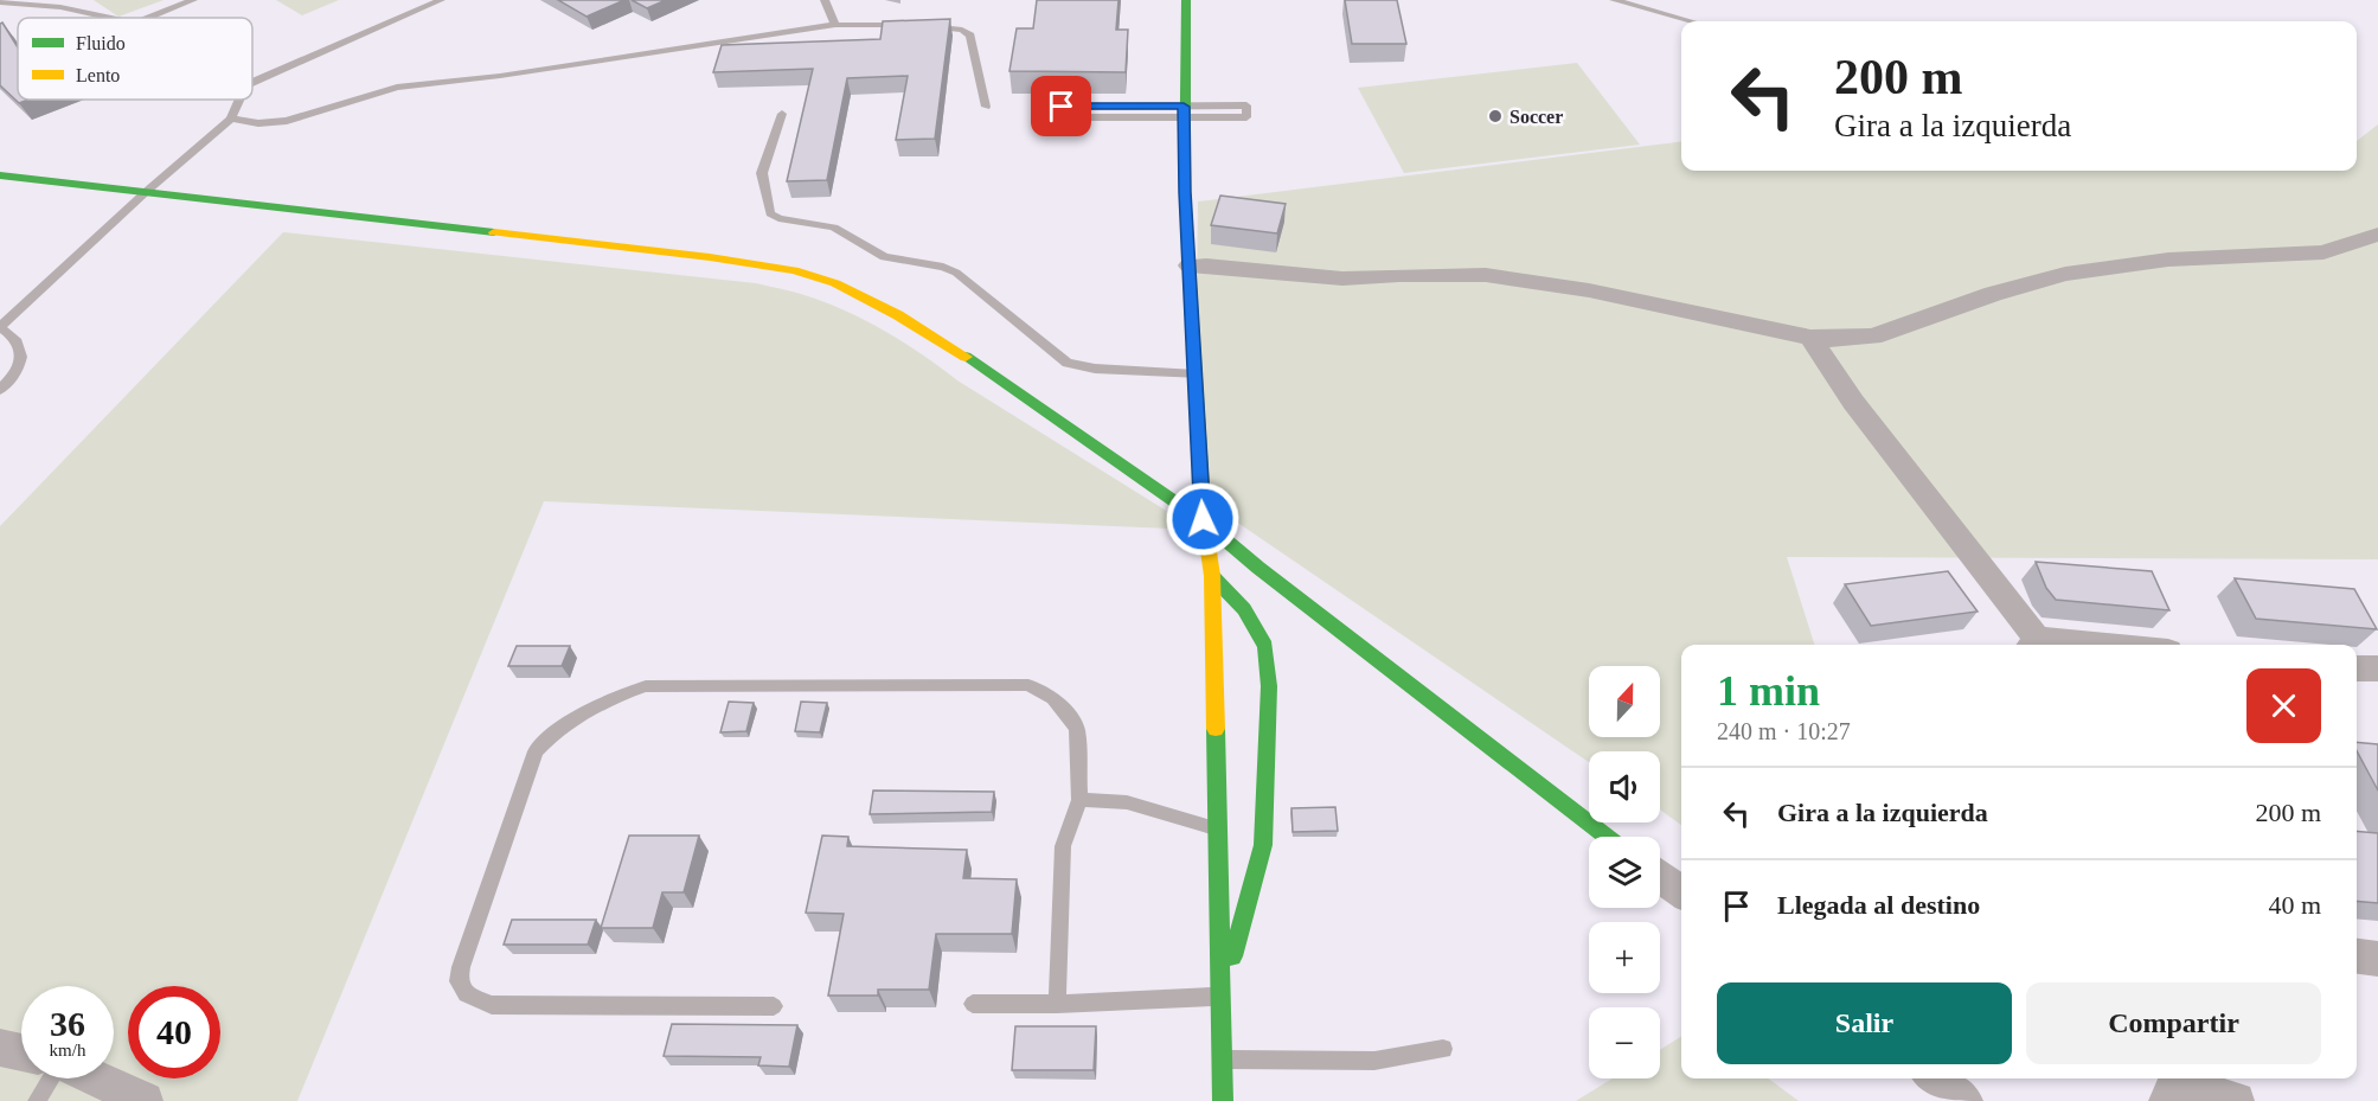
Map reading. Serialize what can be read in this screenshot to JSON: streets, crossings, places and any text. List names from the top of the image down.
{
  "places": ["Soccer"],
  "legend": ["Fluido", "Lento"],
  "north": "top",
  "page": {
    "turn": ["200 m", "Gira a la izquierda"],
    "heading": ["1 min", "240 m · 10:27"],
    "map_buttons": ["+", "−"],
    "list": [
      {
        "name": "Gira a la izquierda",
        "value": "200 m"
      },
      {
        "name": "Llegada al destino",
        "value": "40 m"
      }
    ],
    "buttons": ["Salir", "Compartir"],
    "speed": "36 km/h",
    "limit": "40"
  }
}
